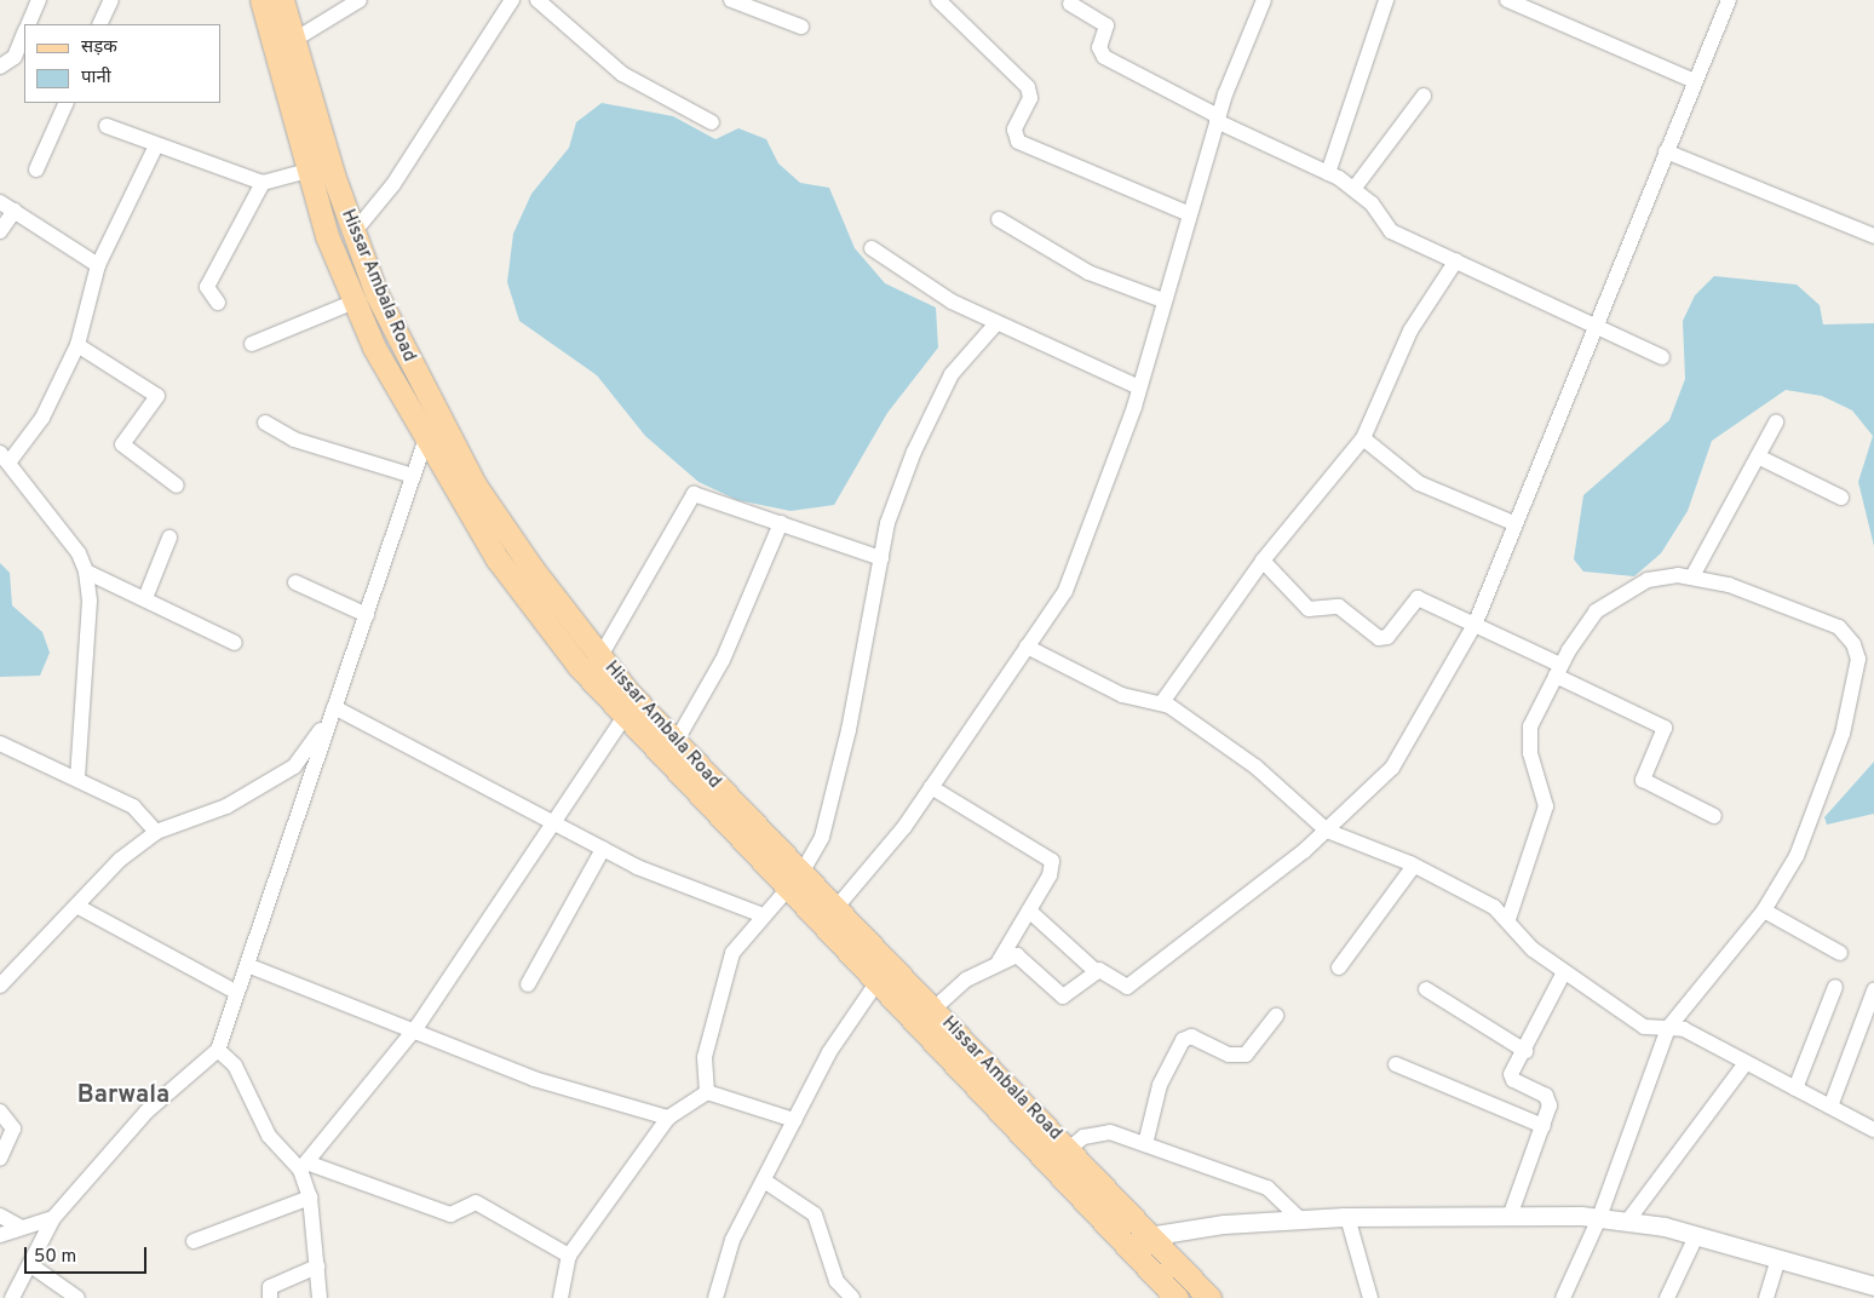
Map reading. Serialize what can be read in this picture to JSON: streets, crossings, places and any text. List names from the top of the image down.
{
  "streets": {
    "main road": ["Hissar Ambala Road"]
  },
  "districts": ["Barwala"],
  "legend": ["सड़क", "पानी"],
  "scale_bar": "50 m"
}
